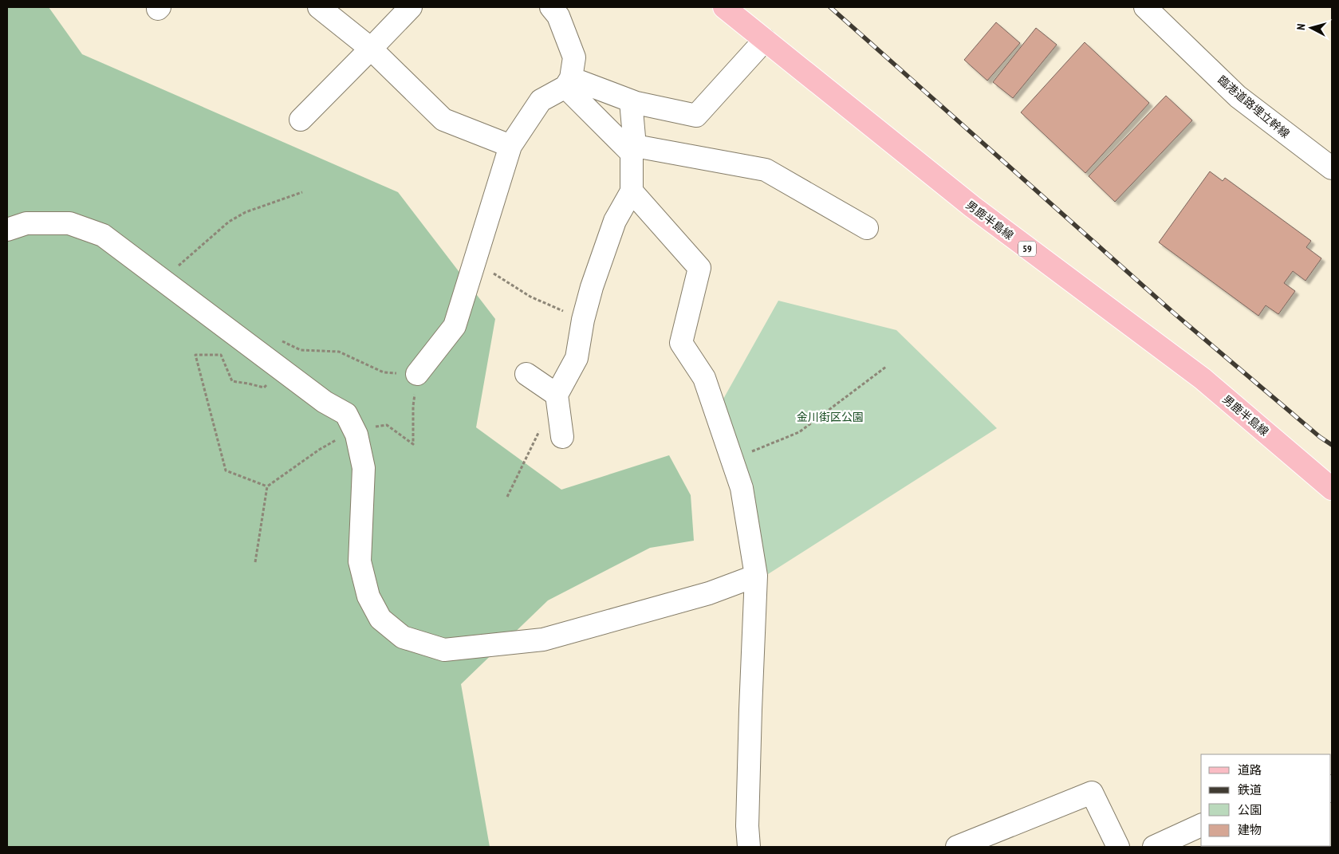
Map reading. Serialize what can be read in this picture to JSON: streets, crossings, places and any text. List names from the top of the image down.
{
  "streets": {
    "main road": ["男鹿半島線", "59"],
    "street": ["臨港道路埋立幹線"]
  },
  "parks": ["金川街区公園"],
  "legend": [
    "道路",
    "鉄道",
    "公園",
    "建物"
  ],
  "north": "left"
}
